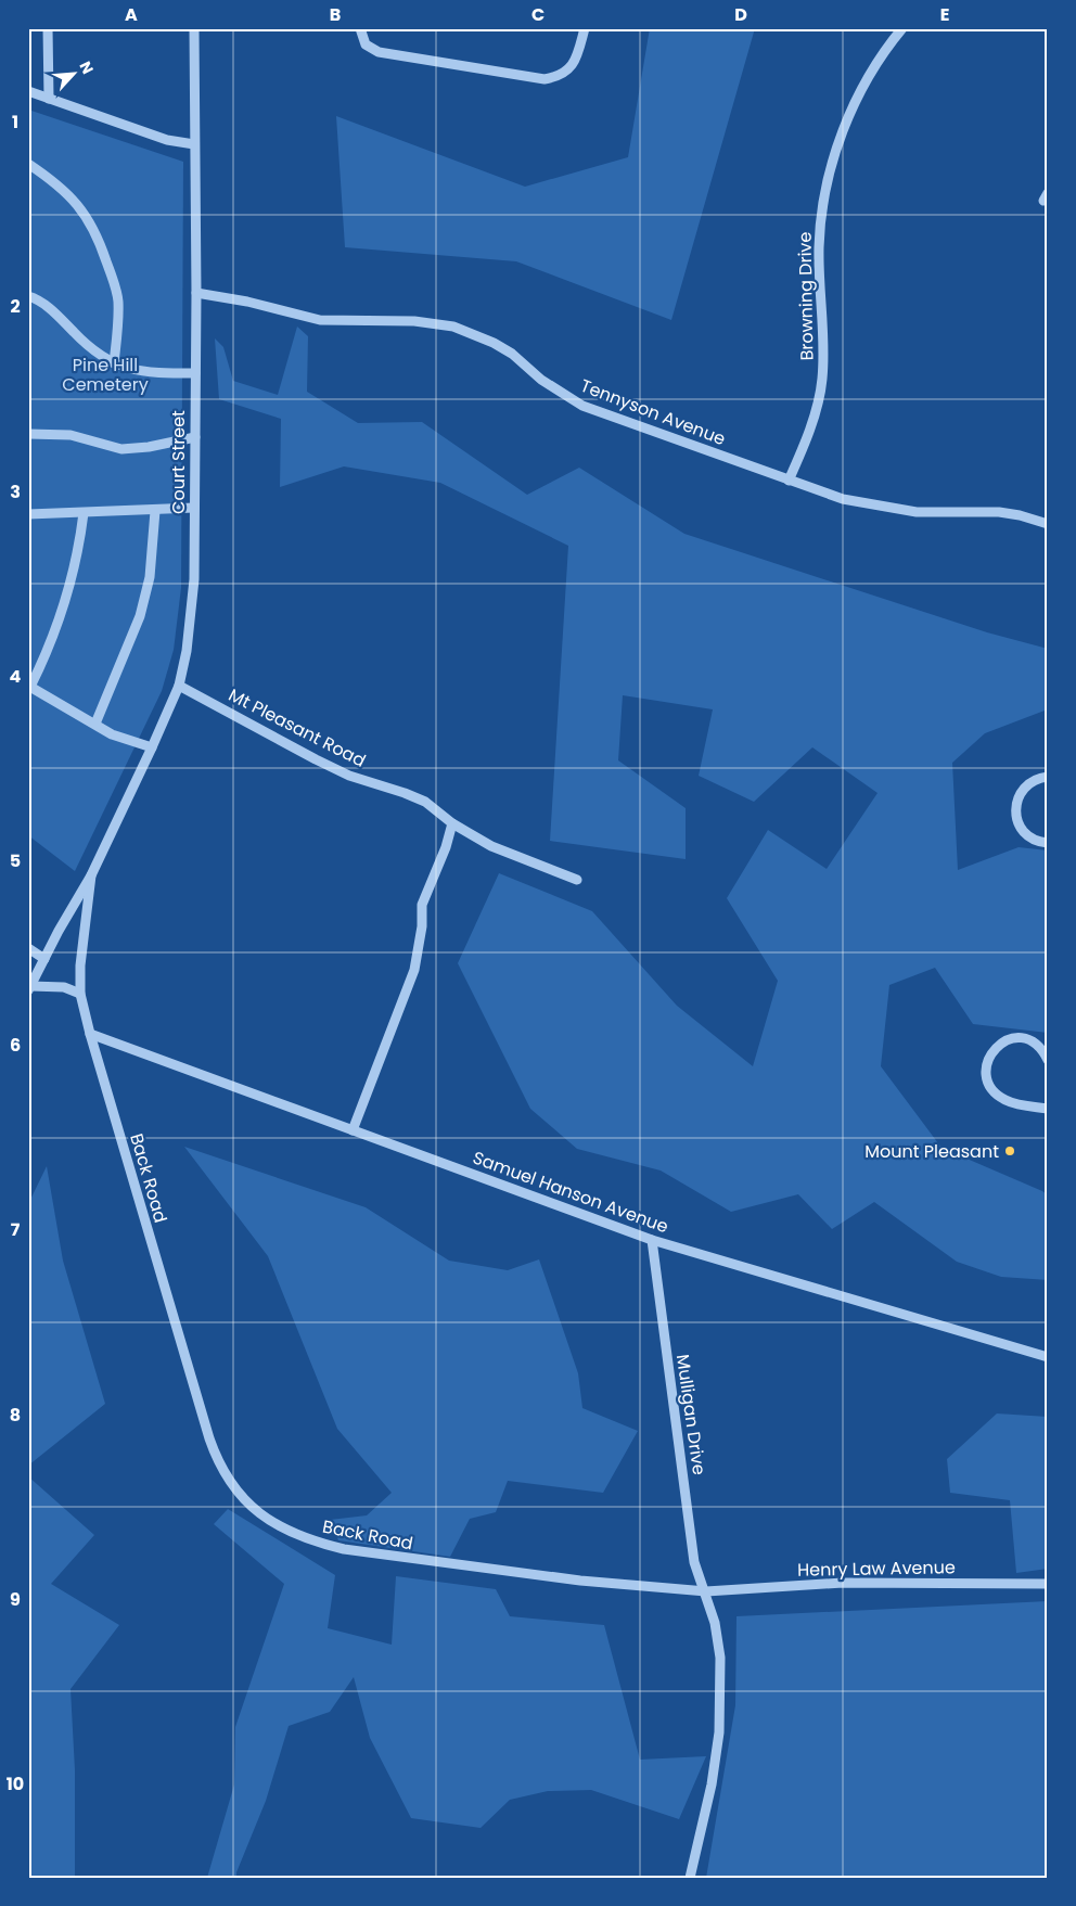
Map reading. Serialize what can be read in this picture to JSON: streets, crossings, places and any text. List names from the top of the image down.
{
  "streets": {
    "street": [
      "Browning Drive",
      "Tennyson Avenue",
      "Court Street",
      "Mt Pleasant Road",
      "Back Road",
      "Samuel Hanson Avenue",
      "Mulligan Drive",
      "Henry Law Avenue"
    ]
  },
  "crossings": [
    ["Browning Drive", "Tennyson Avenue"],
    ["Tennyson Avenue", "Court Street"],
    ["Court Street", "Mt Pleasant Road"],
    ["Court Street", "Back Road"],
    ["Back Road", "Samuel Hanson Avenue"],
    ["Back Road", "Mulligan Drive"],
    ["Back Road", "Henry Law Avenue"],
    ["Samuel Hanson Avenue", "Mulligan Drive"],
    ["Mulligan Drive", "Henry Law Avenue"]
  ],
  "parks": ["Pine Hill Cemetery"],
  "places": ["Mount Pleasant"],
  "north": "top right",
  "grid": {
    "columns": [
      "A",
      "B",
      "C",
      "D",
      "E"
    ],
    "rows": [
      "1",
      "2",
      "3",
      "4",
      "5",
      "6",
      "7",
      "8",
      "9",
      "10"
    ]
  }
}
